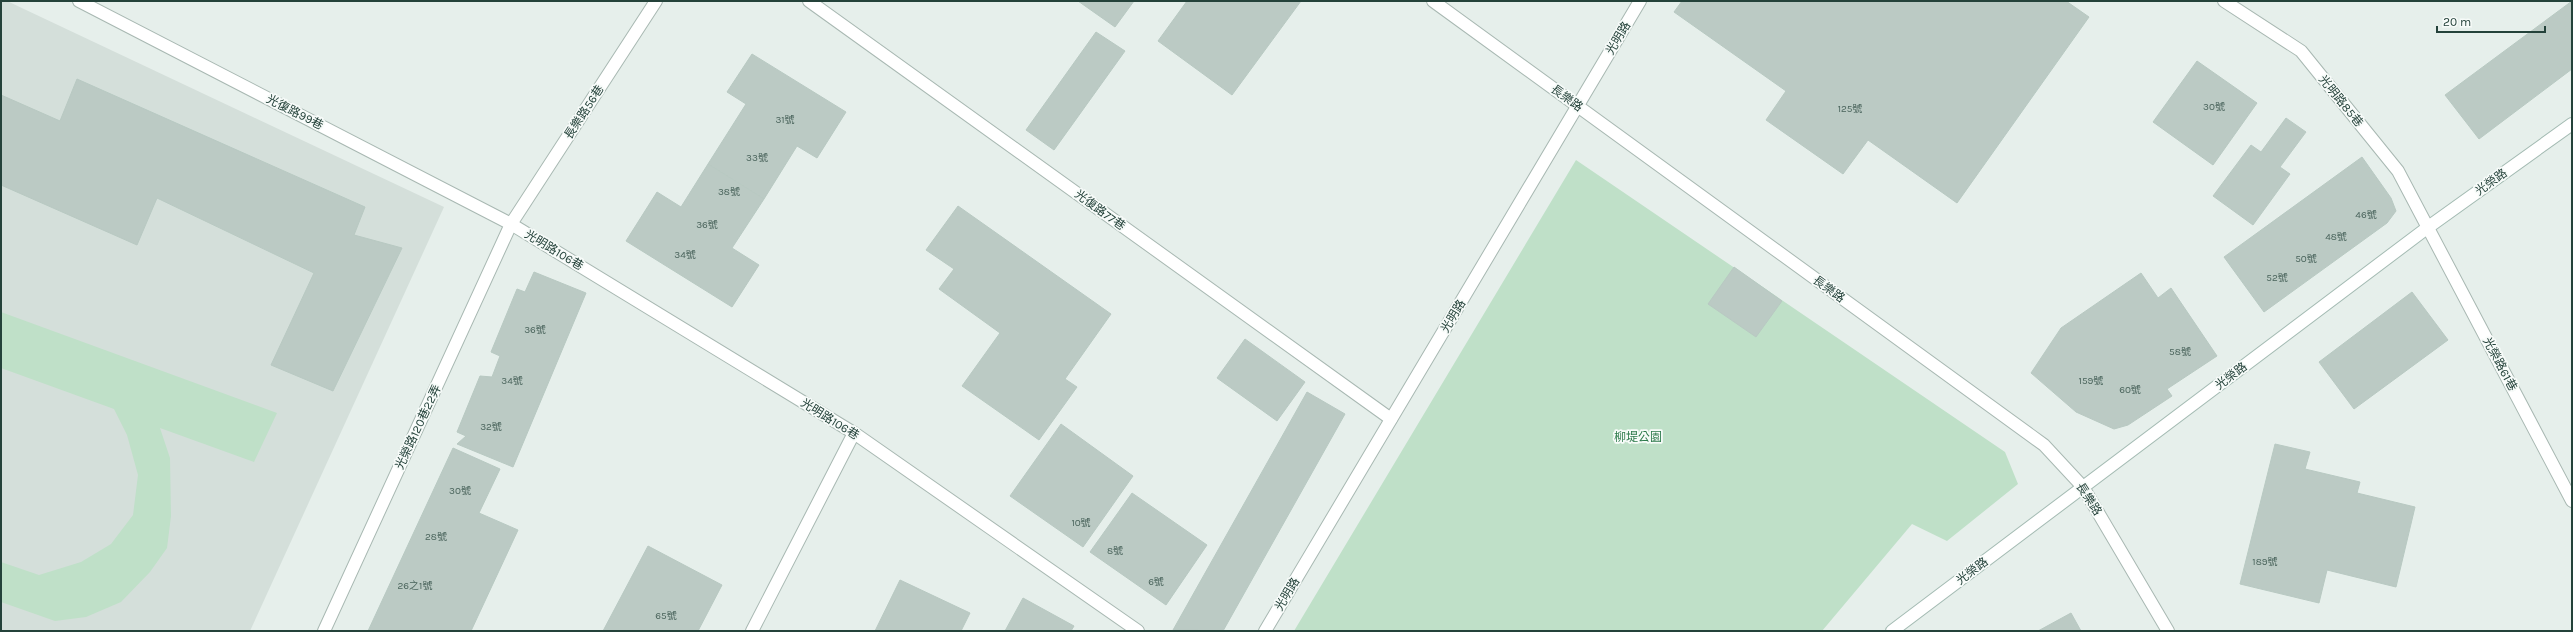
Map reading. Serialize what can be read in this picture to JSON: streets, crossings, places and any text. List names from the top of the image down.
{
  "streets": {
    "street": [
      "光明路",
      "長樂路",
      "光明路85巷",
      "光復路99巷",
      "長樂路56巷",
      "光榮路",
      "光復路77巷",
      "光明路106巷",
      "光榮路61巷",
      "光榮路120巷22弄"
    ]
  },
  "crossings": [
    ["光明路", "長樂路"],
    ["光明路", "光復路77巷"],
    ["長樂路", "光榮路"],
    ["光明路85巷", "光榮路"],
    ["光明路85巷", "光榮路61巷"],
    ["光復路99巷", "長樂路56巷"],
    ["光復路99巷", "光明路106巷"],
    ["光復路99巷", "光榮路120巷22弄"],
    ["長樂路56巷", "光明路106巷"],
    ["長樂路56巷", "光榮路120巷22弄"],
    ["光榮路", "光榮路61巷"],
    ["光明路106巷", "光榮路120巷22弄"]
  ],
  "parks": ["柳堤公園"],
  "house_numbers": [
    "30號",
    "125號",
    "31號",
    "33號",
    "38號",
    "46號",
    "36號",
    "48號",
    "34號",
    "50號",
    "52號",
    "36號",
    "58號",
    "34號",
    "159號",
    "60號",
    "32號",
    "30號",
    "10號",
    "28號",
    "8號",
    "189號",
    "6號",
    "26之1號",
    "65號"
  ],
  "scale_bar": "20 m"
}
